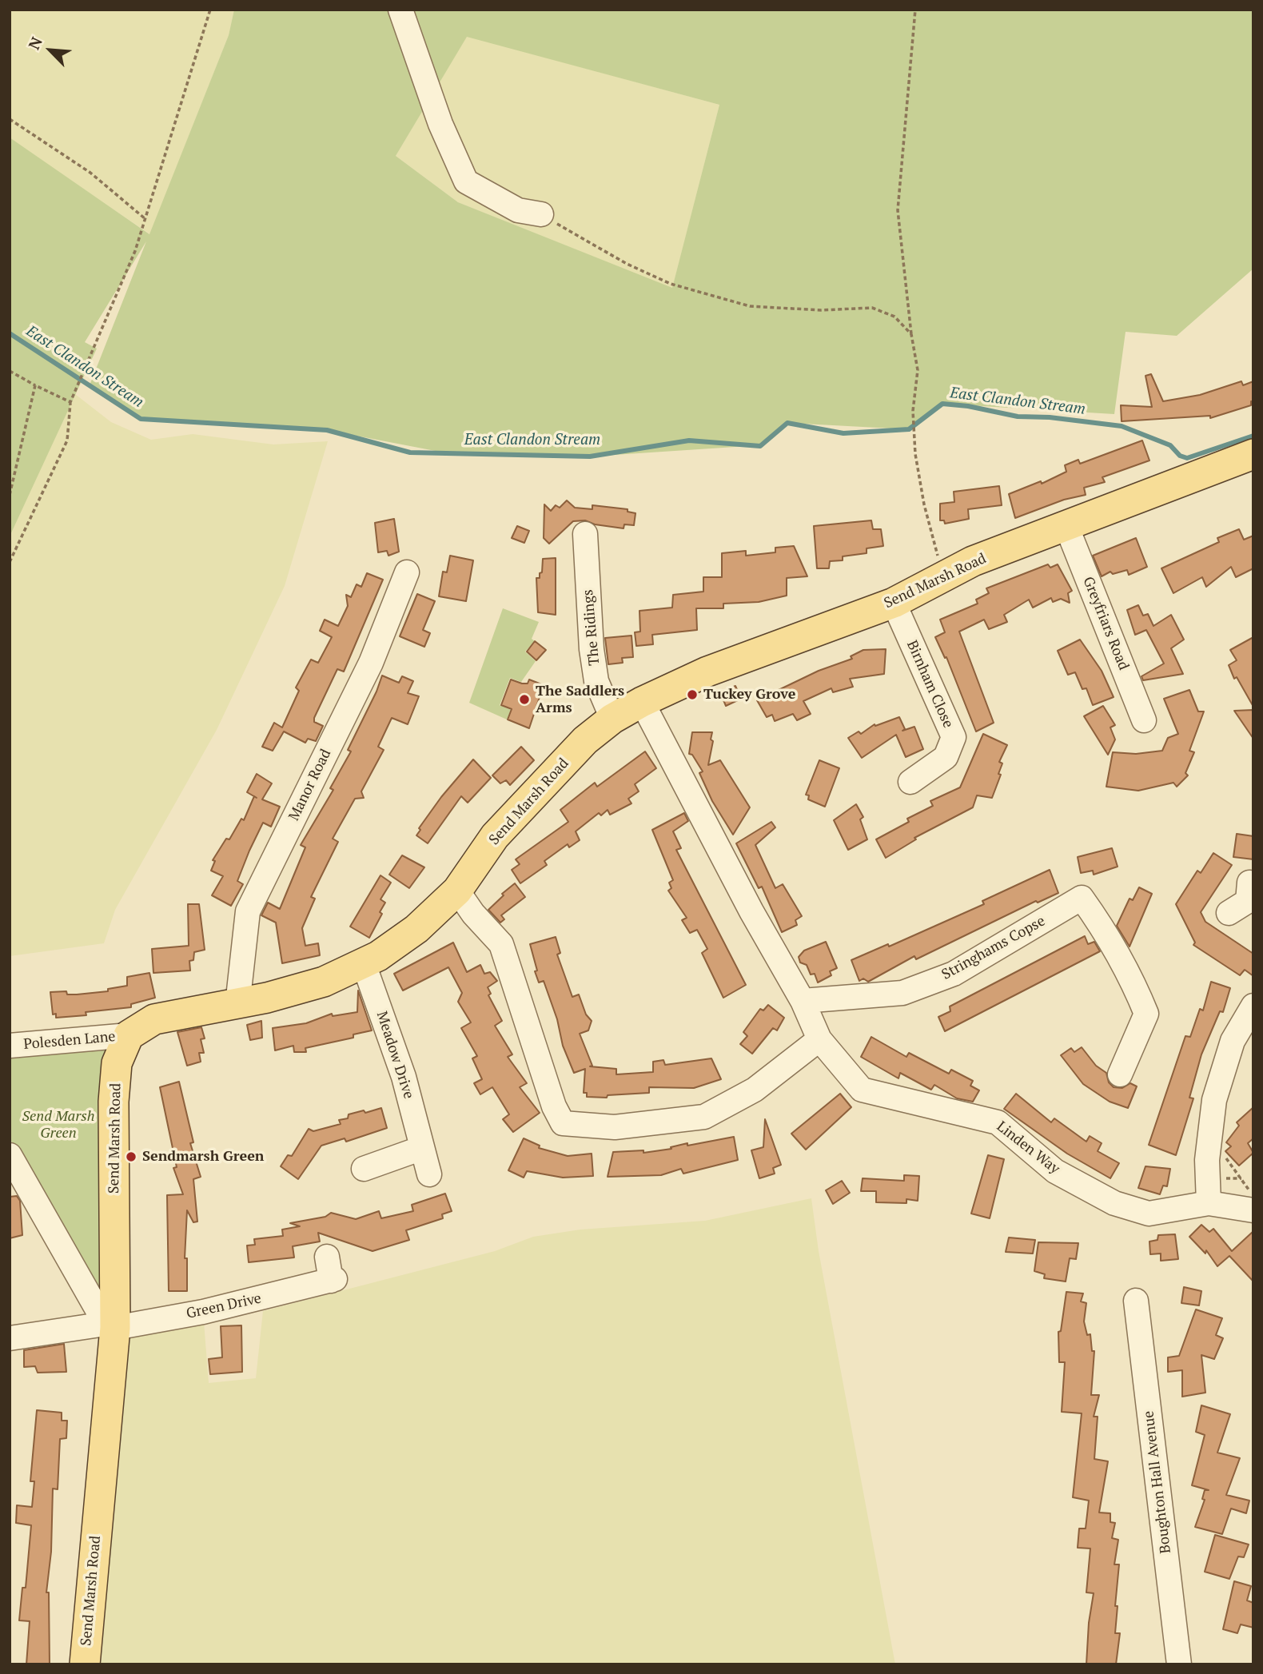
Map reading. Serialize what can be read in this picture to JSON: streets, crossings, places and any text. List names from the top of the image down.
{
  "streets": {
    "main road": ["Send Marsh Road"],
    "street": [
      "Greyfriars Road",
      "The Ridings",
      "Birnham Close",
      "Manor Road",
      "Stringhams Copse",
      "Polesden Lane",
      "Meadow Drive",
      "Linden Way",
      "Green Drive",
      "Boughton Hall Avenue"
    ]
  },
  "crossings": [
    ["Send Marsh Road", "Greyfriars Road"],
    ["Send Marsh Road", "The Ridings"],
    ["Send Marsh Road", "Birnham Close"],
    ["Send Marsh Road", "Manor Road"],
    ["Send Marsh Road", "Polesden Lane"],
    ["Send Marsh Road", "Meadow Drive"],
    ["Send Marsh Road", "Green Drive"]
  ],
  "water": ["East Clandon Stream"],
  "parks": ["Send Marsh Green"],
  "places": ["Tuckey Grove", "The Saddlers Arms", "Sendmarsh Green"],
  "north": "top left"
}
